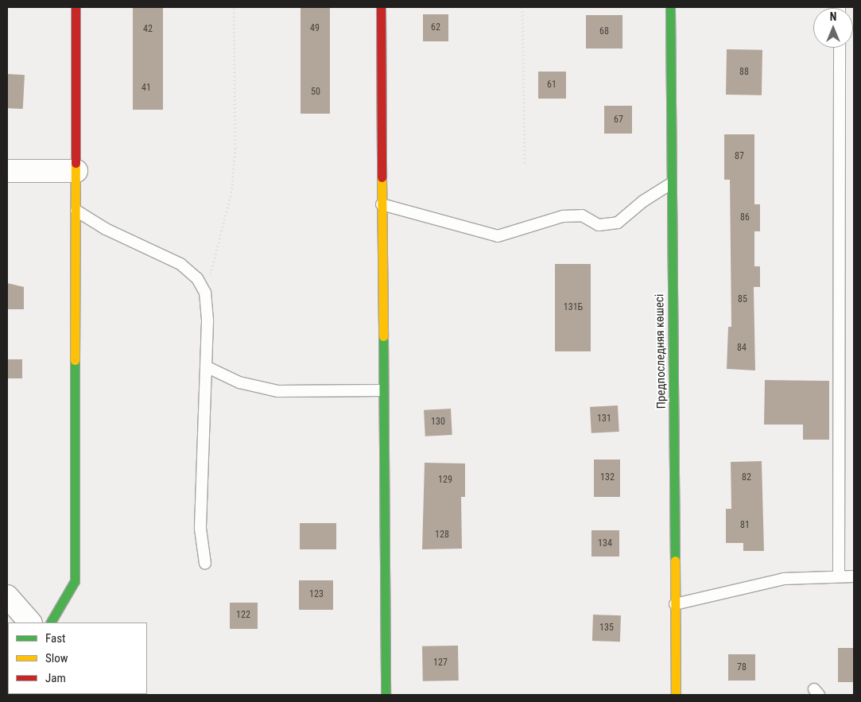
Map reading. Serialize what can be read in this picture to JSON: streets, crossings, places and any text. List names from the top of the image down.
{
  "streets": {
    "street": ["Предпоследняя көшесі"]
  },
  "house_numbers": [
    "62",
    "49",
    "42",
    "68",
    "88",
    "61",
    "41",
    "50",
    "67",
    "87",
    "86",
    "85",
    "131Б",
    "84",
    "131",
    "130",
    "132",
    "82",
    "129",
    "81",
    "128",
    "134",
    "123",
    "122",
    "135",
    "127",
    "78"
  ],
  "legend": ["Fast", "Slow", "Jam"],
  "north": "top"
}
